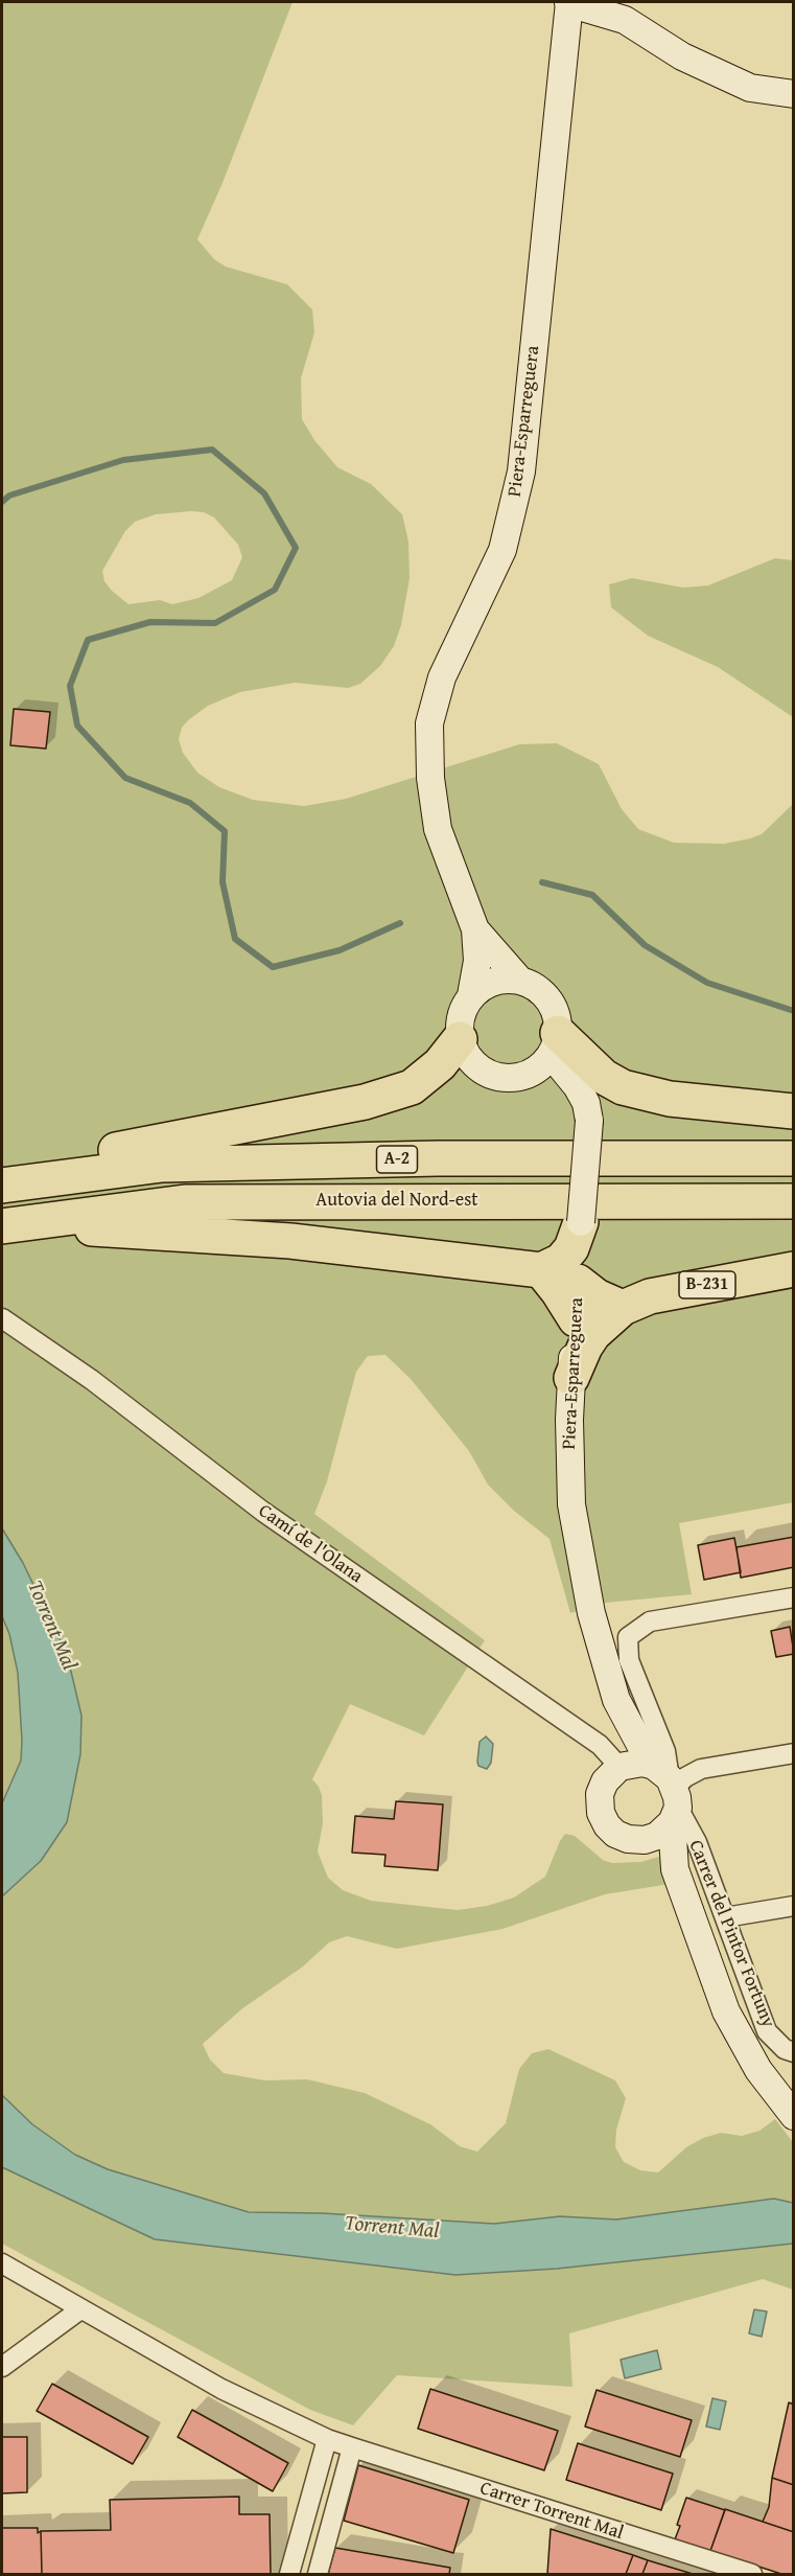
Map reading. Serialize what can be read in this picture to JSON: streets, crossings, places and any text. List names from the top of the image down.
{
  "streets": {
    "highway": ["A-2", "Autovia del Nord-est", "B-231"],
    "main road": ["Piera-Esparreguera"],
    "street": ["Camí de l'Olana", "Carrer del Pintor Fortuny", "Carrer Torrent Mal"]
  },
  "crossings": [
    ["Piera-Esparreguera", "B-231"],
    ["Piera-Esparreguera", "Camí de l'Olana"],
    ["Piera-Esparreguera", "Carrer del Pintor Fortuny"],
    ["B-231", "Camí de l'Olana"],
    ["B-231", "Carrer del Pintor Fortuny"],
    ["Camí de l'Olana", "Carrer del Pintor Fortuny"]
  ],
  "water": ["Torrent Mal"]
}
